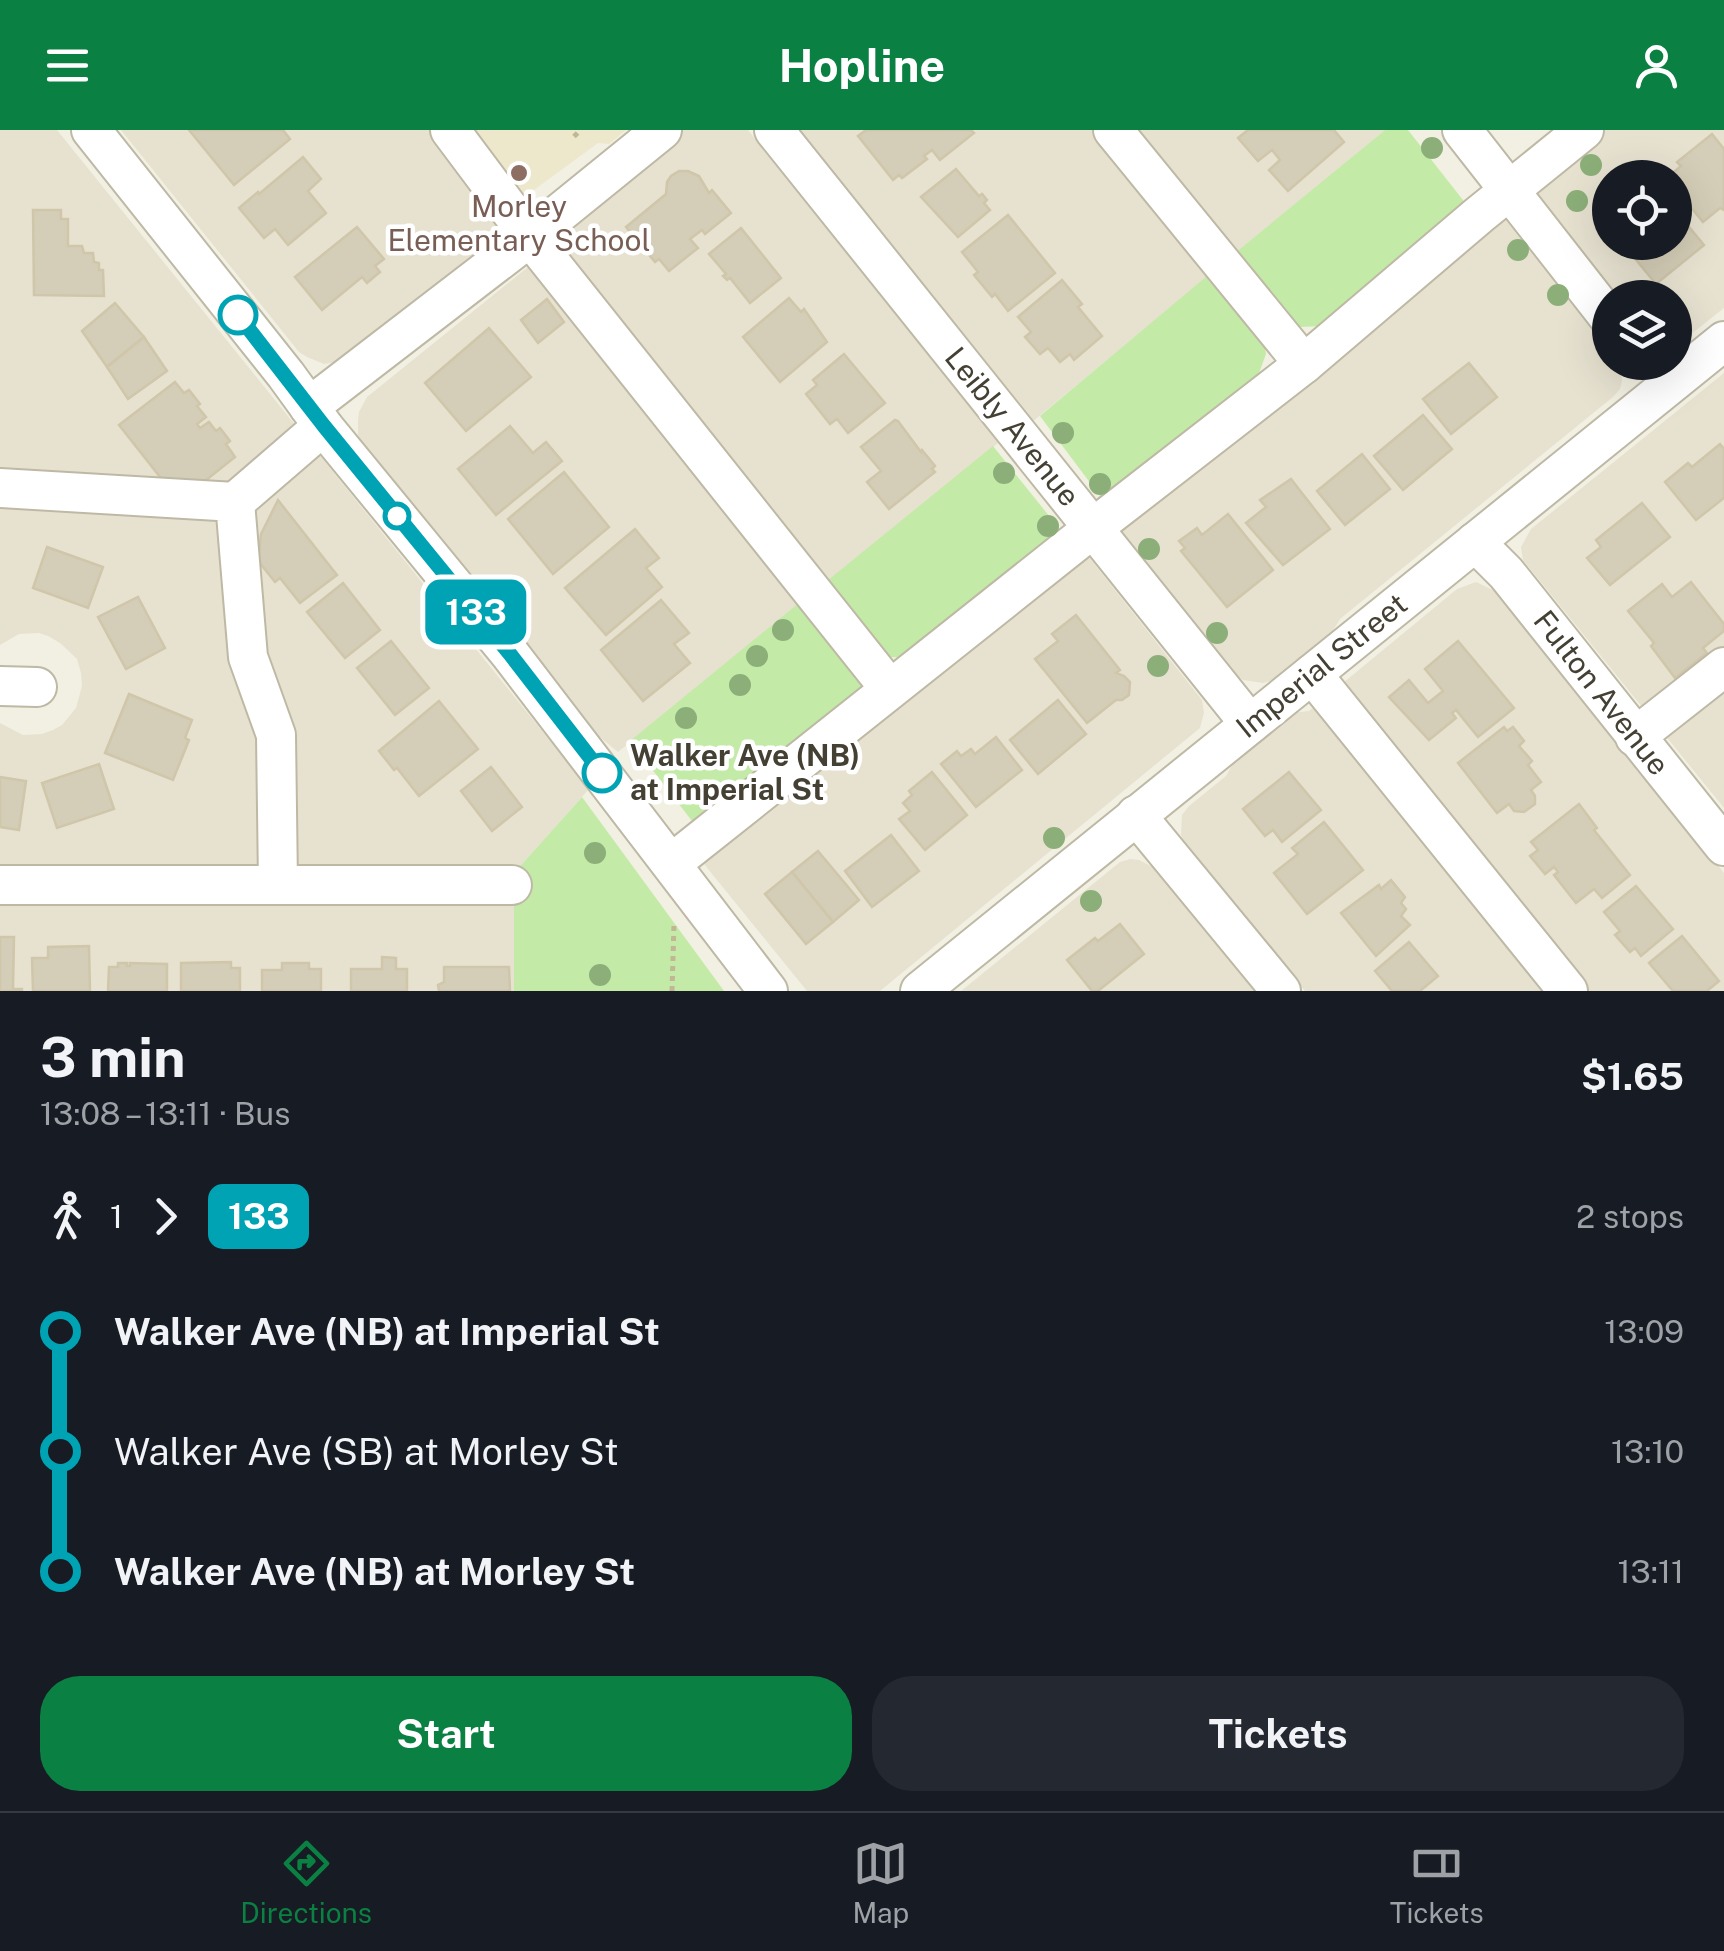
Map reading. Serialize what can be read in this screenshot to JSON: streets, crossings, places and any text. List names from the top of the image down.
{
  "streets": {
    "street": ["Leibly Avenue", "Imperial Street", "Fulton Avenue"]
  },
  "crossings": [
    ["Leibly Avenue", "Imperial Street"],
    ["Imperial Street", "Fulton Avenue"]
  ],
  "places": ["Morley Elementary School", "Walker Ave (NB) at Imperial St"],
  "lines": ["bus line 133"],
  "page": {
    "header": "Hopline",
    "on_map": "133",
    "heading": ["3 min", "13:08 – 13:11 · Bus", "$1.65"],
    "legs": ["1", "133", "2 stops"],
    "list": [
      {
        "name": "Walker Ave (NB) at Imperial St",
        "value": "13:09"
      },
      {
        "name": "Walker Ave (SB) at Morley St",
        "value": "13:10"
      },
      {
        "name": "Walker Ave (NB) at Morley St",
        "value": "13:11"
      }
    ],
    "buttons": ["Start", "Tickets"],
    "tabs": ["Directions", "Map", "Tickets"]
  }
}
